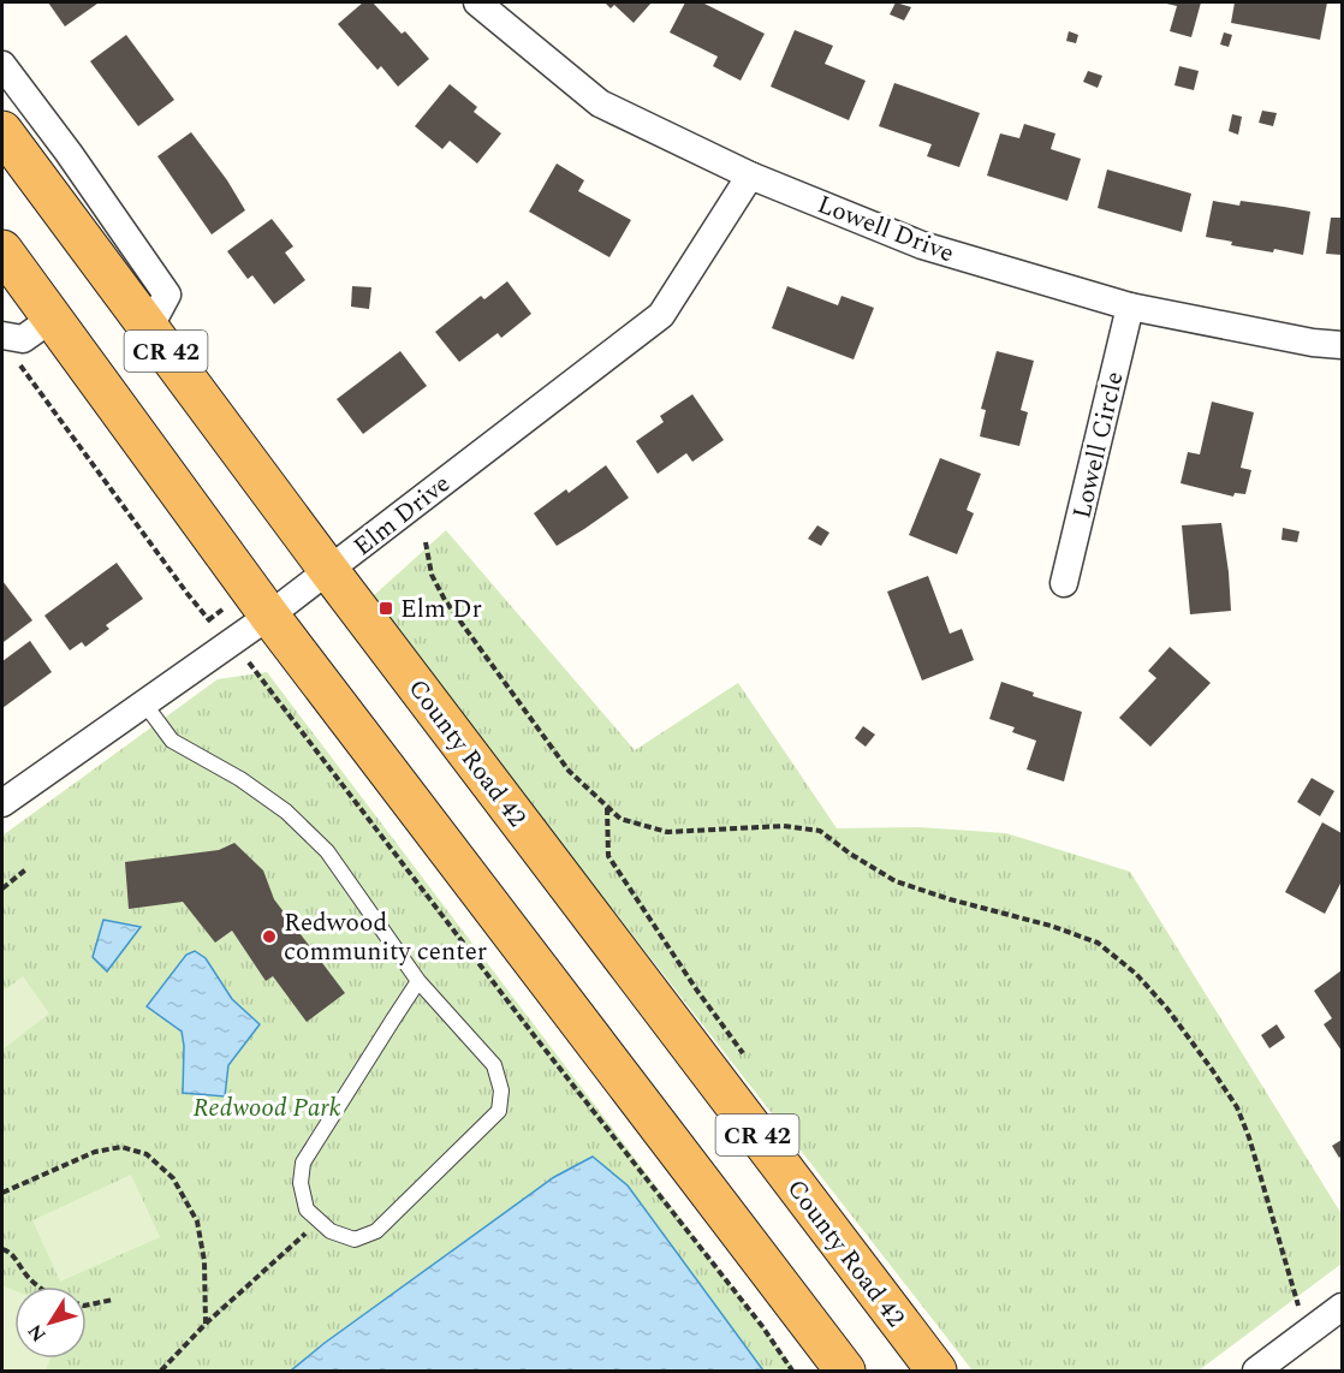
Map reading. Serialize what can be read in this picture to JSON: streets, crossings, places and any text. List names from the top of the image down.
{
  "streets": {
    "highway": ["CR 42", "County Road 42"],
    "street": ["Lowell Drive", "Lowell Circle", "Elm Drive"]
  },
  "crossings": [
    ["Lowell Drive", "Lowell Circle"],
    ["Lowell Drive", "Elm Drive"],
    ["CR 42", "Elm Drive"],
    ["Elm Drive", "County Road 42"]
  ],
  "parks": ["Redwood Park"],
  "places": {
    "transit": ["Elm Dr"],
    "other": ["Redwood community center"]
  },
  "north": "bottom left"
}
